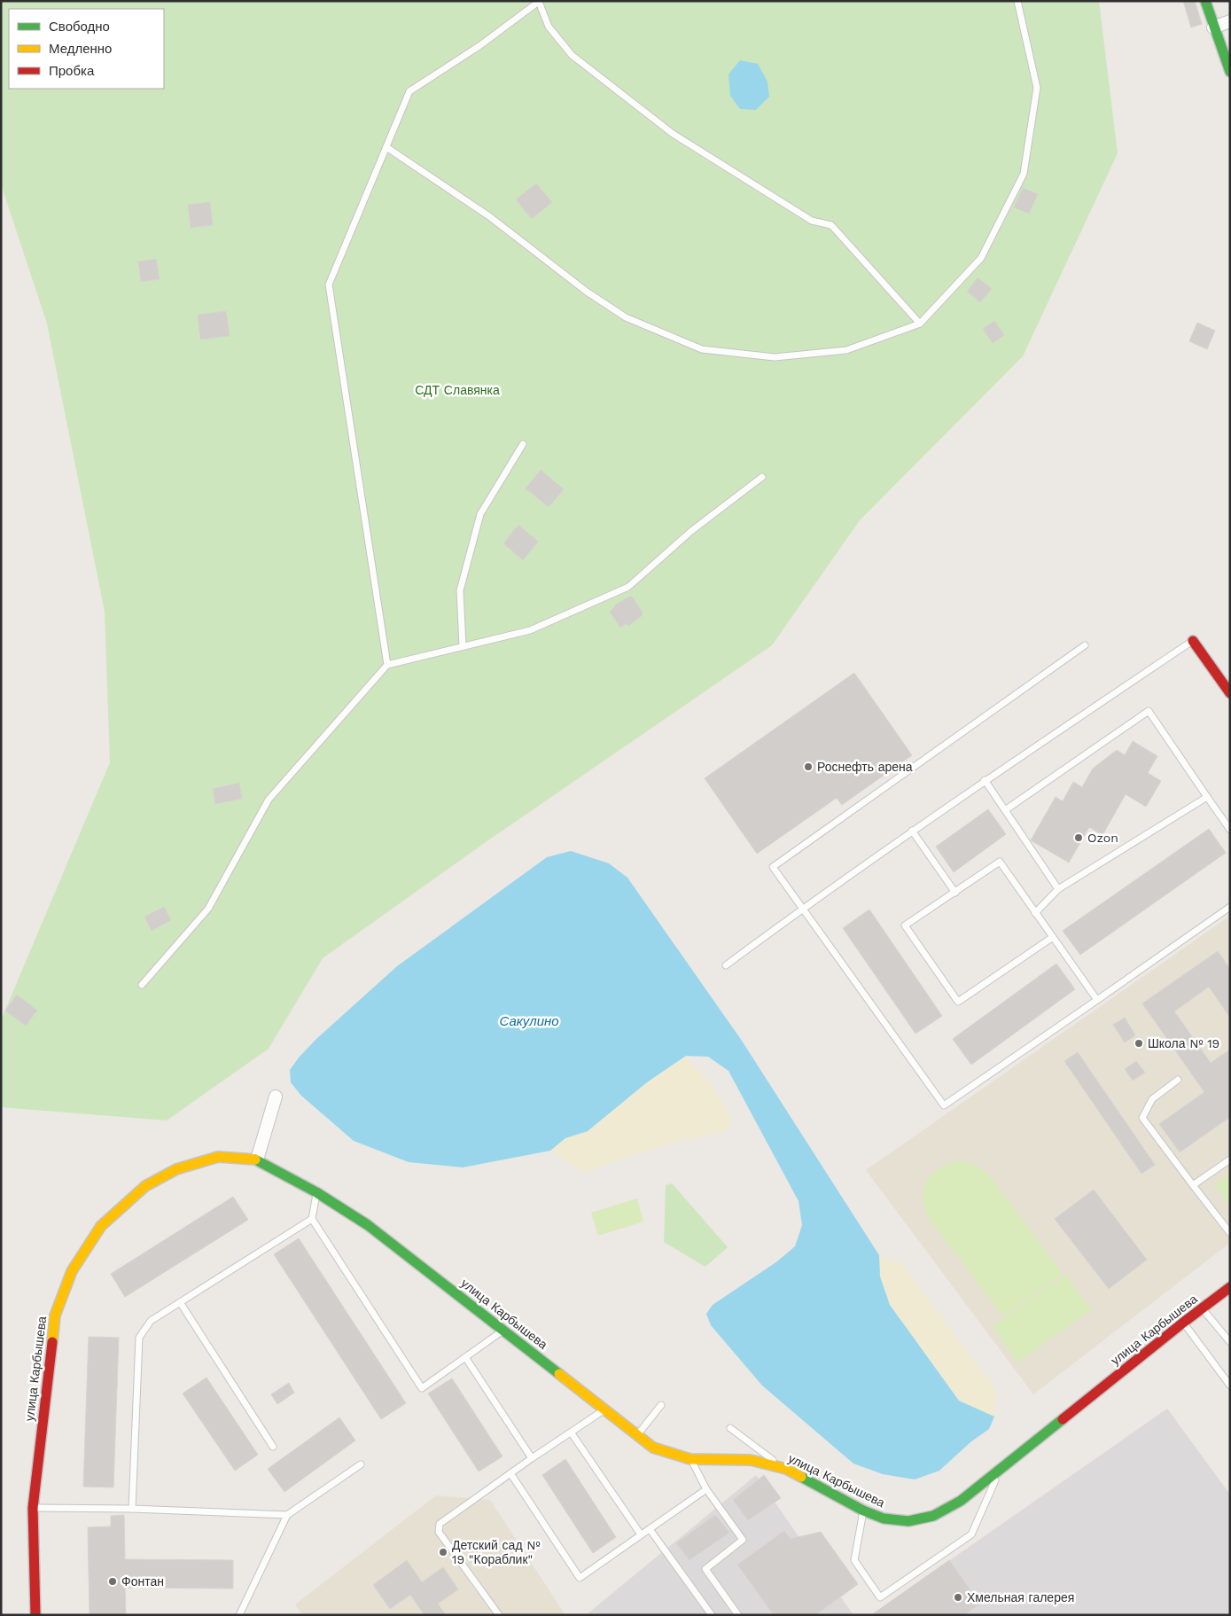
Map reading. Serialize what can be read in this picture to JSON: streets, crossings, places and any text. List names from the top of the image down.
{
  "streets": {
    "street": ["улица Карбышева"]
  },
  "water": ["Сакулино"],
  "parks": ["СДТ Славянка"],
  "places": [
    "Роснефть арена",
    "Ozon",
    "Школа № 19",
    "Детский сад № 19 \"Кораблик\"",
    "Фонтан",
    "Хмельная галерея"
  ],
  "legend": ["Свободно", "Медленно", "Пробка"]
}
